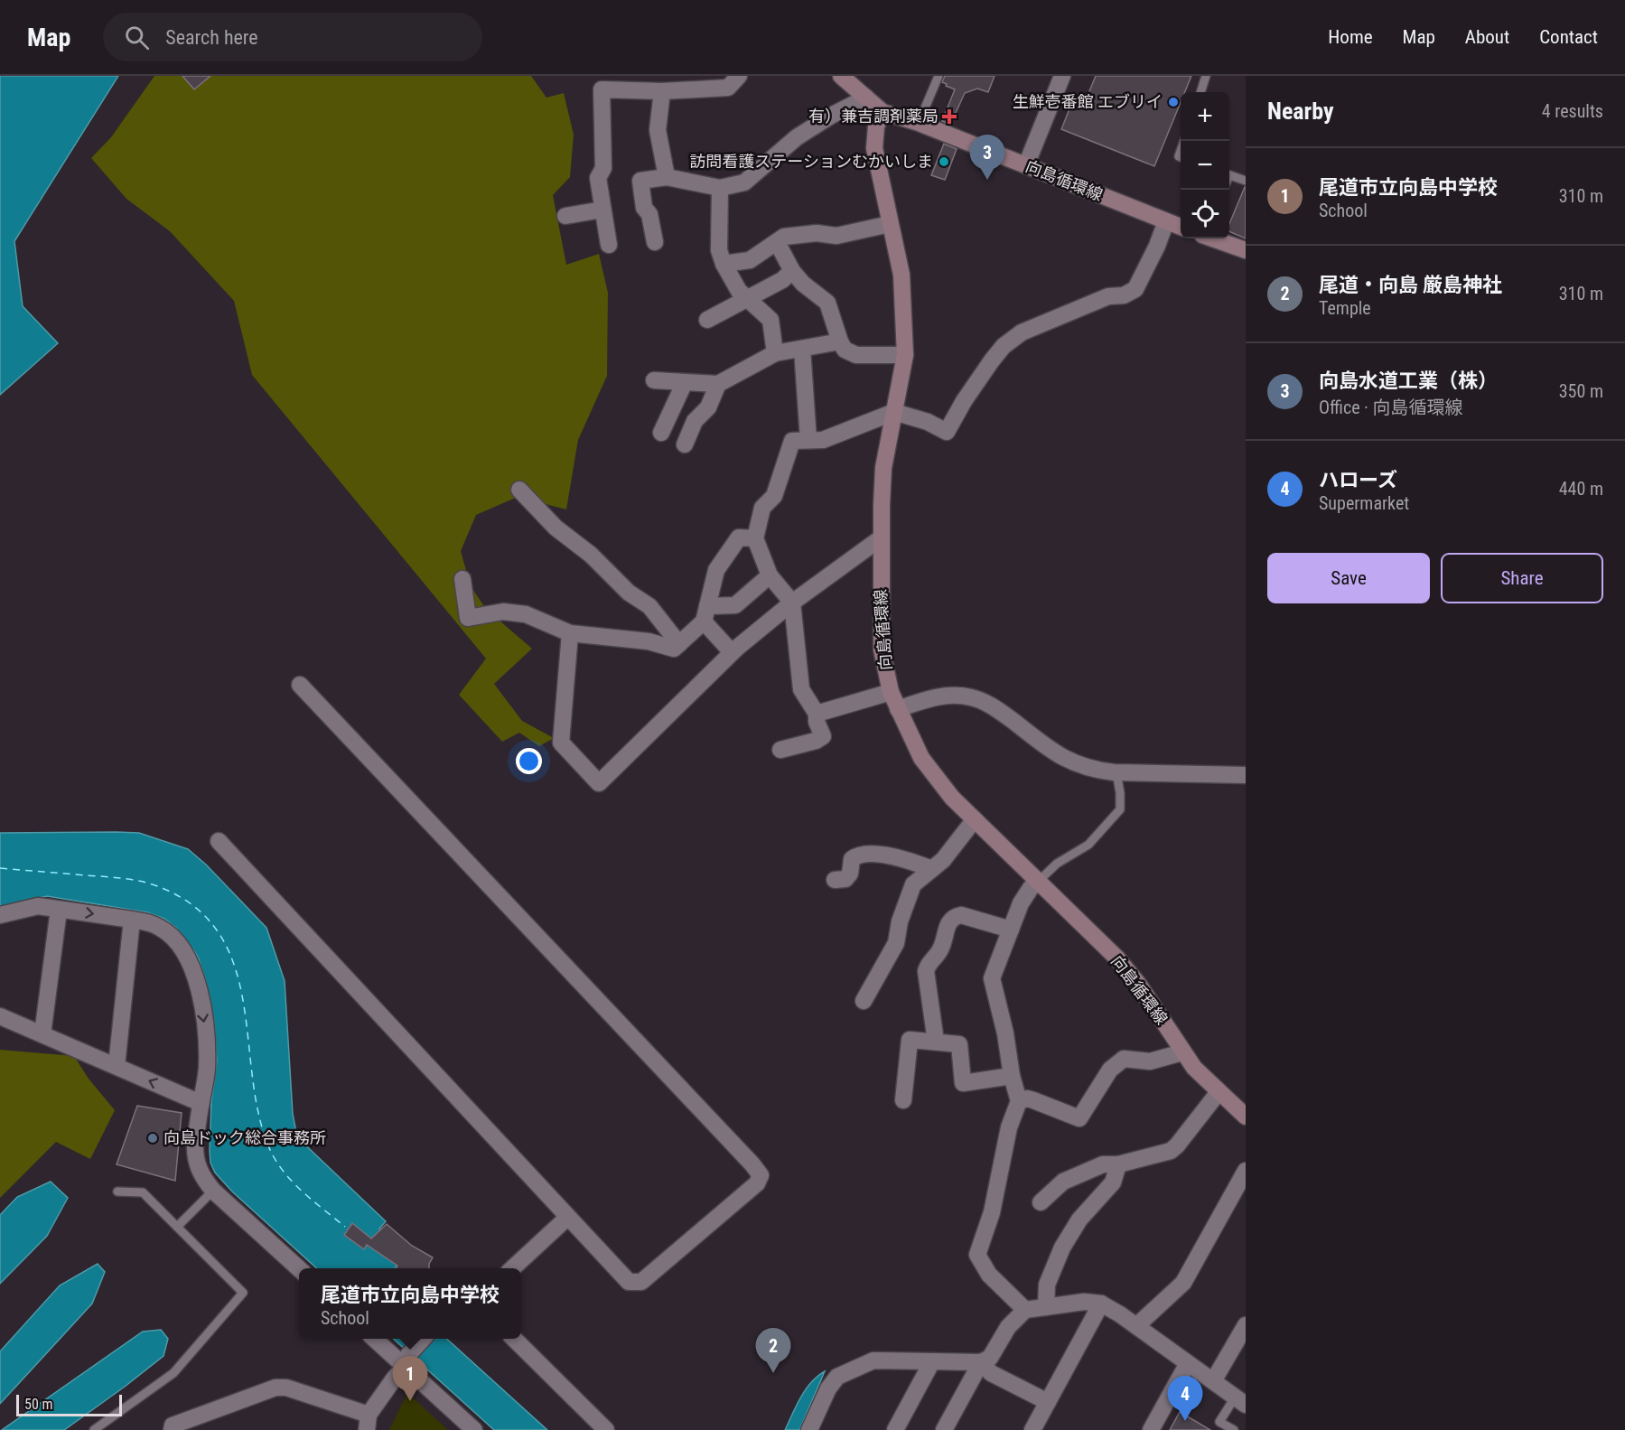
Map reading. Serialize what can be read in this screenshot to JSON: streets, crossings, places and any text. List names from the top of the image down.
{
  "streets": {
    "main road": ["向島循環線"]
  },
  "places": {
    "other": ["生鮮壱番館 エブリイ", "訪問看護ステーションむかいしま", "向島ドック総合事務所"],
    "health": ["有）兼吉調剤薬局"]
  },
  "scale_bar": "50 m",
  "page": {
    "header": "Map",
    "search": "Search here",
    "nav": [
      "Home",
      "Map",
      "About",
      "Contact"
    ],
    "heading": ["Nearby", "4 results"],
    "map_buttons": ["+", "−"],
    "pins": [
      "3",
      "2",
      "1",
      "4"
    ],
    "list": [
      {
        "mark": "1",
        "name": "尾道市立向島中学校",
        "note": "School",
        "value": "310 m"
      },
      {
        "mark": "2",
        "name": "尾道・向島 厳島神社",
        "note": "Temple",
        "value": "310 m"
      },
      {
        "mark": "3",
        "name": "向島水道工業（株）",
        "note": "Office · 向島循環線",
        "value": "350 m"
      },
      {
        "mark": "4",
        "name": "ハローズ",
        "note": "Supermarket",
        "value": "440 m"
      }
    ],
    "buttons": ["Save", "Share"],
    "popup": ["尾道市立向島中学校", "School"],
    "scale": "50 m"
  }
}
